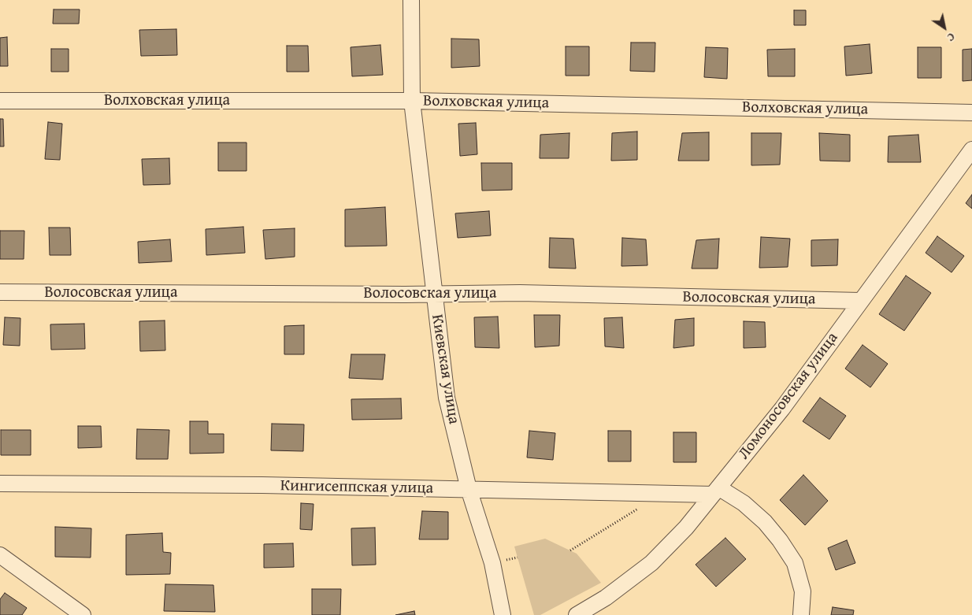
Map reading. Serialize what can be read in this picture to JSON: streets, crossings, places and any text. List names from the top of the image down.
{
  "streets": {
    "street": [
      "Волховская улица",
      "Волосовская улица",
      "Киевская улица",
      "Ломоносовская улица",
      "Кингисеппская улица"
    ]
  },
  "crossings": [
    ["Волховская улица", "Киевская улица"],
    ["Волосовская улица", "Киевская улица"],
    ["Волосовская улица", "Ломоносовская улица"],
    ["Киевская улица", "Кингисеппская улица"],
    ["Ломоносовская улица", "Кингисеппская улица"]
  ],
  "north": "bottom right"
}
